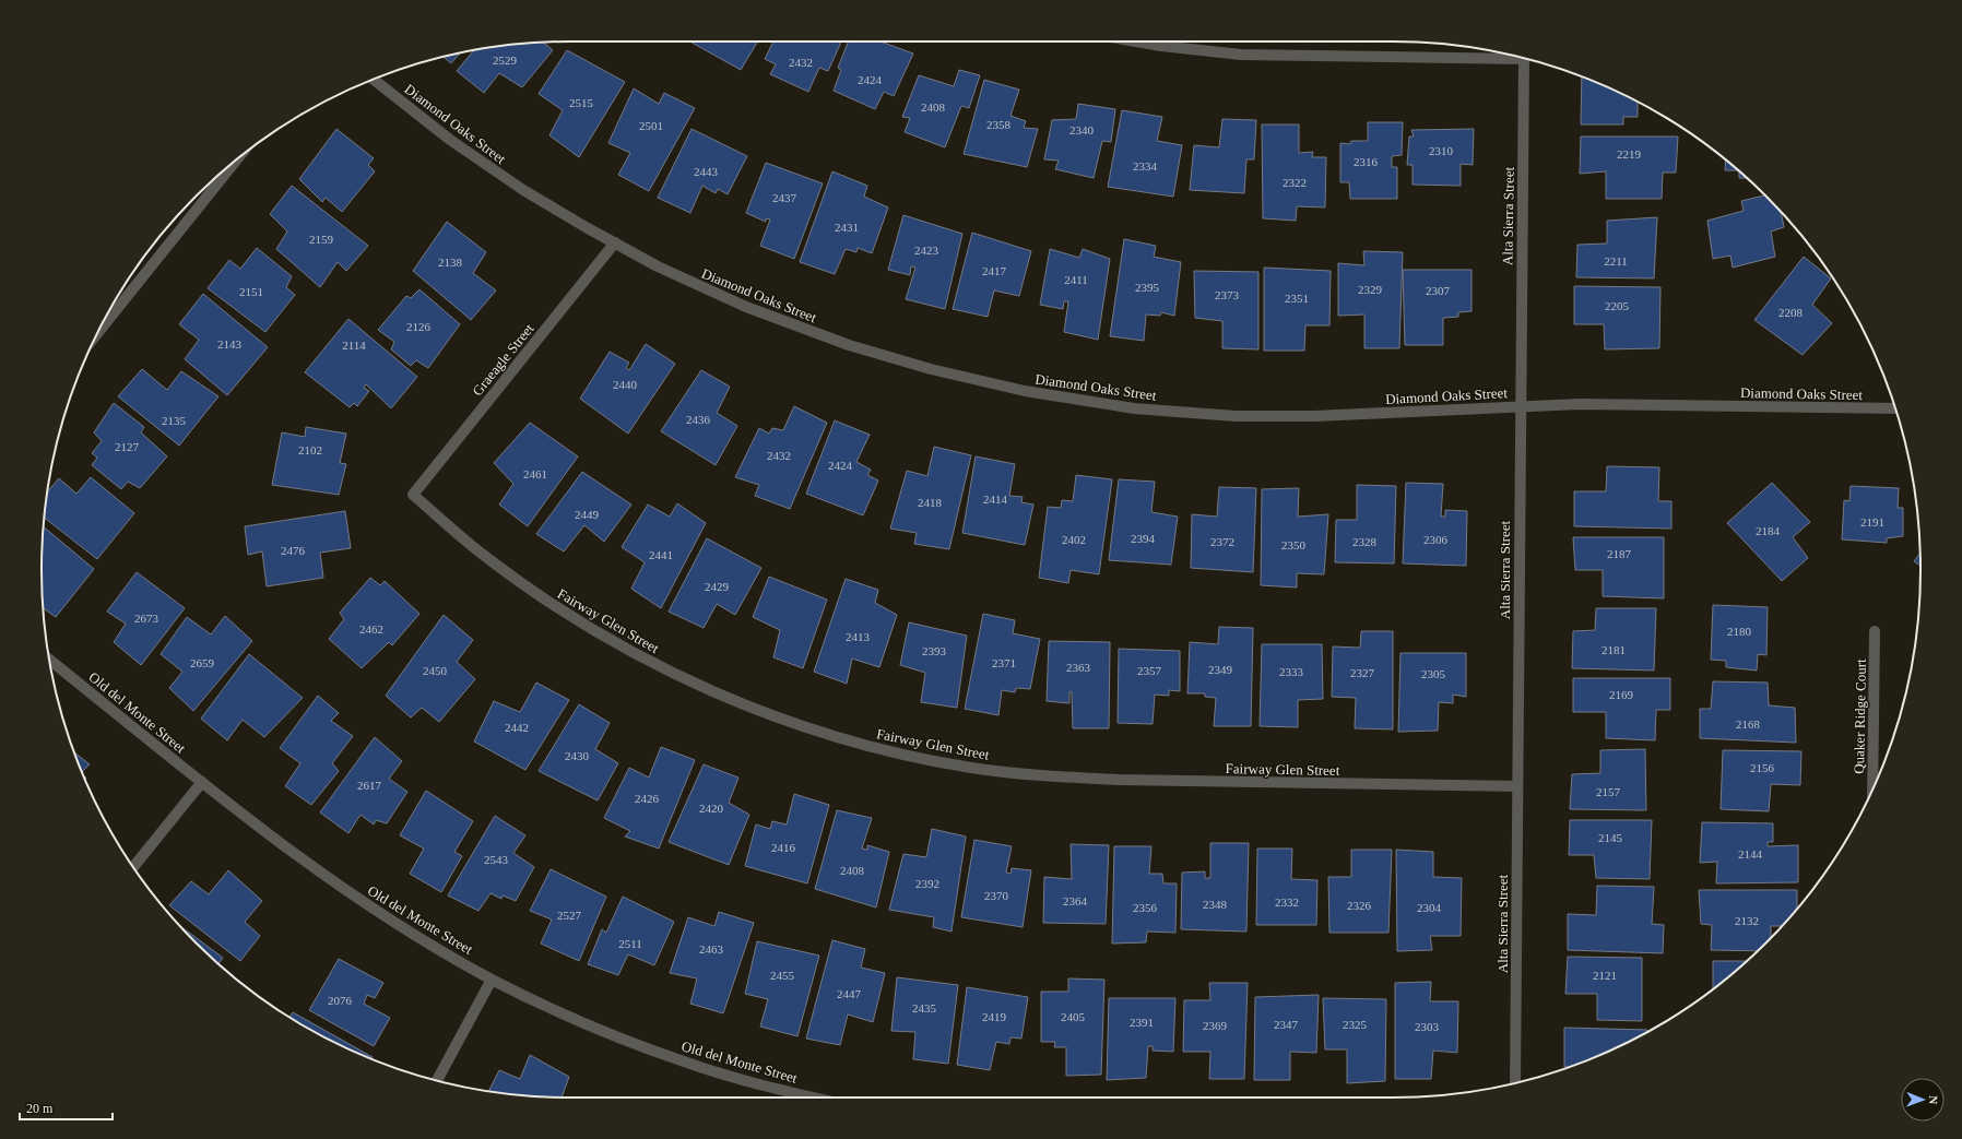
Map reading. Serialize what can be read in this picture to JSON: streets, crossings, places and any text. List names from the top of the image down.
{
  "streets": {
    "street": [
      "Diamond Oaks Street",
      "Alta Sierra Street",
      "Graeagle Street",
      "Fairway Glen Street",
      "Old del Monte Street",
      "Quaker Ridge Court"
    ]
  },
  "crossings": [
    ["Diamond Oaks Street", "Alta Sierra Street"],
    ["Diamond Oaks Street", "Graeagle Street"],
    ["Alta Sierra Street", "Fairway Glen Street"],
    ["Graeagle Street", "Fairway Glen Street"]
  ],
  "house_numbers": [
    "2529",
    "2432",
    "2424",
    "2515",
    "2408",
    "2358",
    "2501",
    "2340",
    "2310",
    "2219",
    "2316",
    "2334",
    "2443",
    "2322",
    "2437",
    "2431",
    "2159",
    "2423",
    "2211",
    "2138",
    "2417",
    "2411",
    "2395",
    "2329",
    "2307",
    "2151",
    "2373",
    "2351",
    "2205",
    "2208",
    "2126",
    "2143",
    "2114",
    "2440",
    "2436",
    "2135",
    "2127",
    "2102",
    "2432",
    "2424",
    "2461",
    "2414",
    "2418",
    "2449",
    "2191",
    "2184",
    "2394",
    "2402",
    "2306",
    "2372",
    "2328",
    "2350",
    "2476",
    "2187",
    "2441",
    "2429",
    "2673",
    "2462",
    "2180",
    "2413",
    "2181",
    "2393",
    "2659",
    "2371",
    "2363",
    "2349",
    "2450",
    "2357",
    "2333",
    "2327",
    "2305",
    "2169",
    "2168",
    "2442",
    "2430",
    "2156",
    "2617",
    "2157",
    "2426",
    "2420",
    "2145",
    "2416",
    "2144",
    "2543",
    "2408",
    "2392",
    "2370",
    "2364",
    "2332",
    "2348",
    "2326",
    "2356",
    "2304",
    "2527",
    "2132",
    "2511",
    "2463",
    "2455",
    "2121",
    "2447",
    "2076",
    "2435",
    "2419",
    "2405",
    "2391",
    "2347",
    "2325",
    "2369",
    "2303"
  ],
  "scale_bar": "20 m",
  "north": "right"
}
